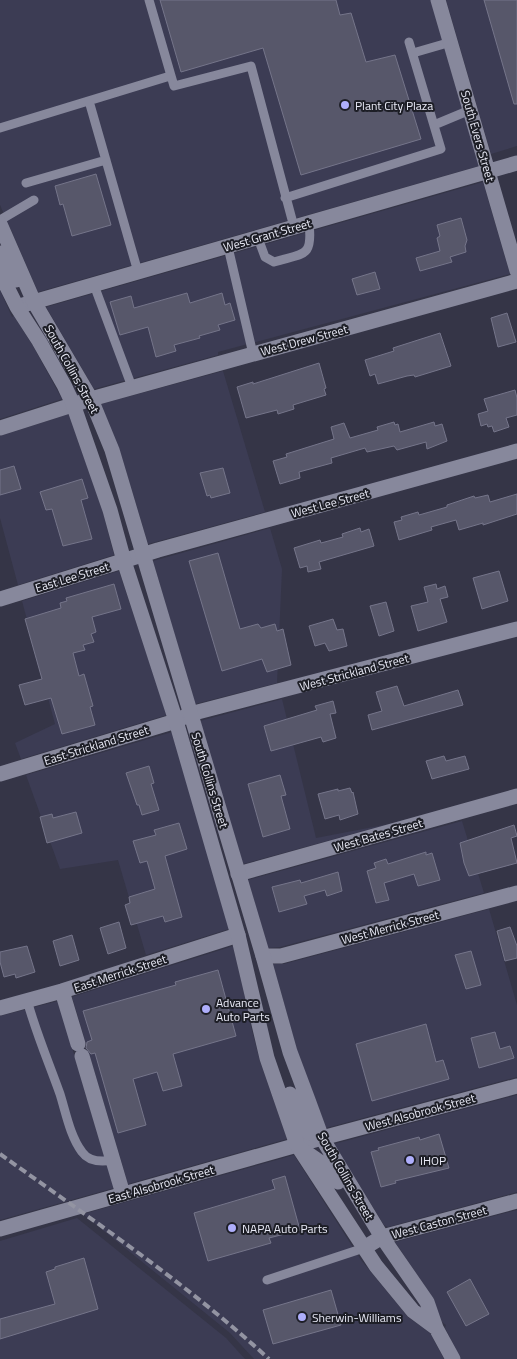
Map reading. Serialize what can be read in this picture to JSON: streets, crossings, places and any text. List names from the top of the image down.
{
  "streets": {
    "street": [
      "South Evers Street",
      "West Grant Street",
      "West Drew Street",
      "South Collins Street",
      "West Lee Street",
      "East Lee Street",
      "West Strickland Street",
      "East Strickland Street",
      "West Bates Street",
      "West Merrick Street",
      "East Merrick Street",
      "West Alsobrook Street",
      "East Alsobrook Street",
      "West Caston Street"
    ]
  },
  "crossings": [
    ["South Evers Street", "West Grant Street"],
    ["West Grant Street", "South Collins Street"],
    ["West Drew Street", "South Collins Street"],
    ["South Collins Street", "West Lee Street"],
    ["South Collins Street", "East Lee Street"],
    ["South Collins Street", "West Strickland Street"],
    ["South Collins Street", "East Strickland Street"],
    ["South Collins Street", "West Bates Street"],
    ["South Collins Street", "West Merrick Street"],
    ["South Collins Street", "East Merrick Street"],
    ["South Collins Street", "West Alsobrook Street"],
    ["South Collins Street", "East Alsobrook Street"],
    ["South Collins Street", "West Caston Street"],
    ["West Lee Street", "East Lee Street"],
    ["West Strickland Street", "East Strickland Street"],
    ["West Alsobrook Street", "East Alsobrook Street"]
  ],
  "places": [
    "Plant City Plaza",
    "Advance Auto Parts",
    "IHOP",
    "NAPA Auto Parts",
    "Sherwin-Williams"
  ]
}
